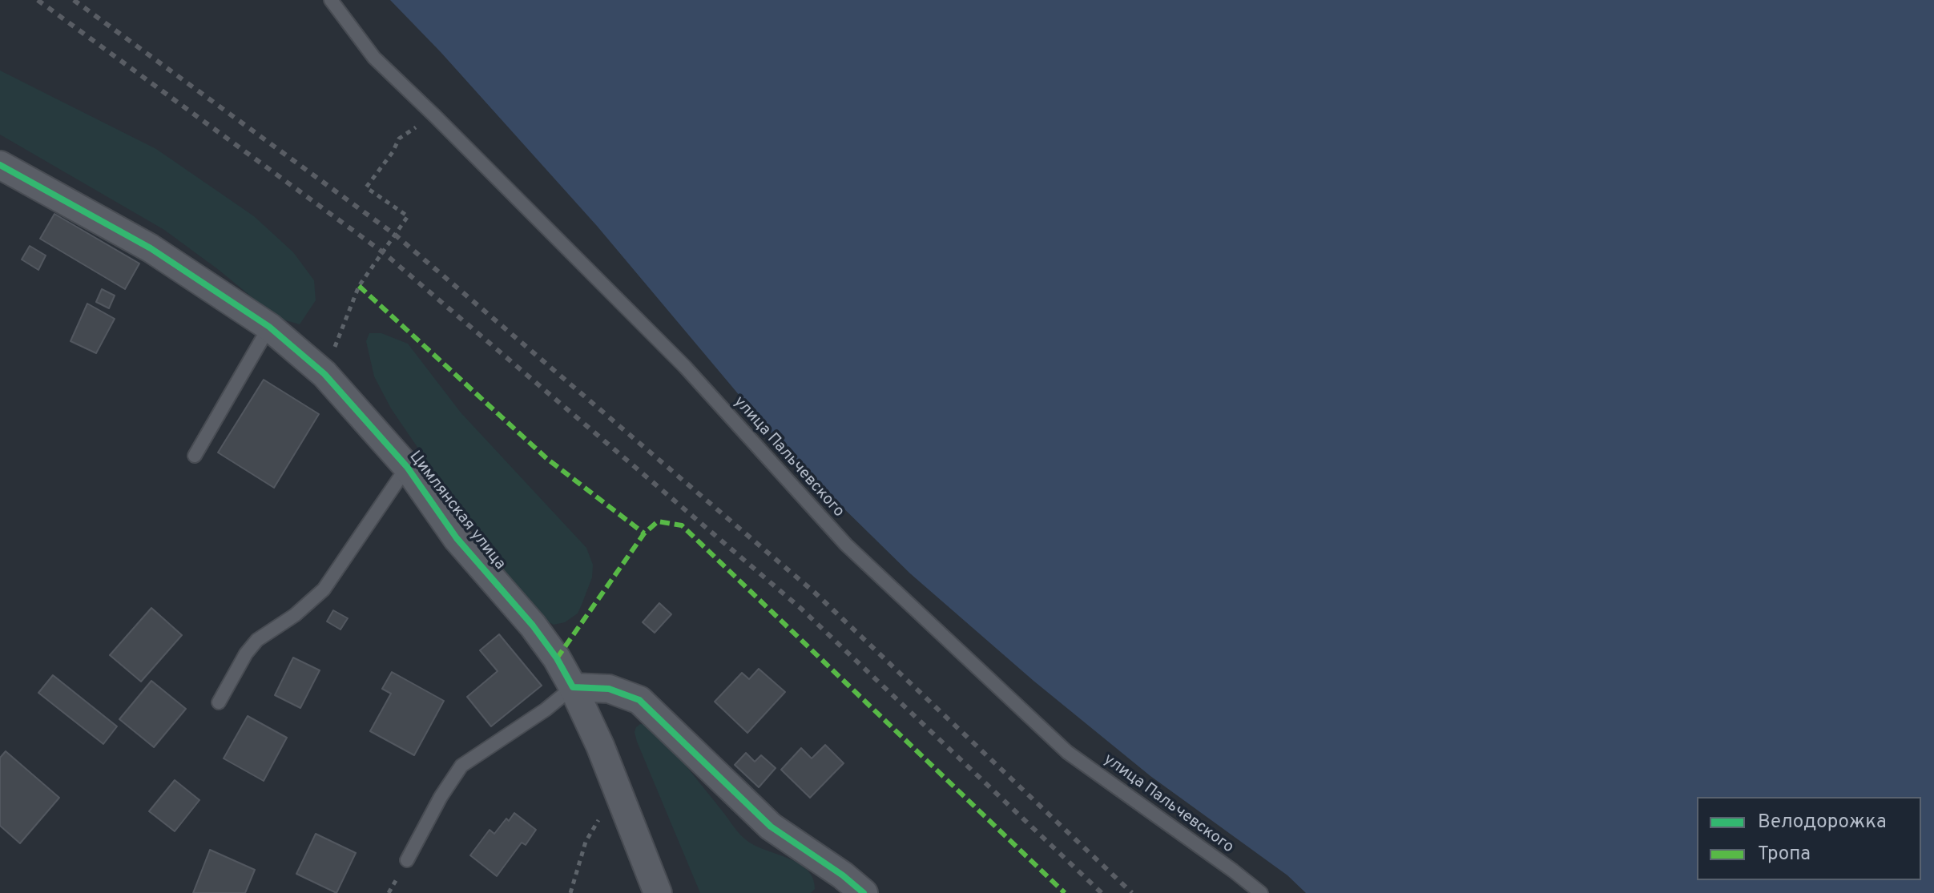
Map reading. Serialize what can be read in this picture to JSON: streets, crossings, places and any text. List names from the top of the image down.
{
  "streets": {
    "street": ["Цимлянская улица"],
    "lane": ["улица Пальчевского"]
  },
  "legend": ["Велодорожка", "Тропа"]
}
